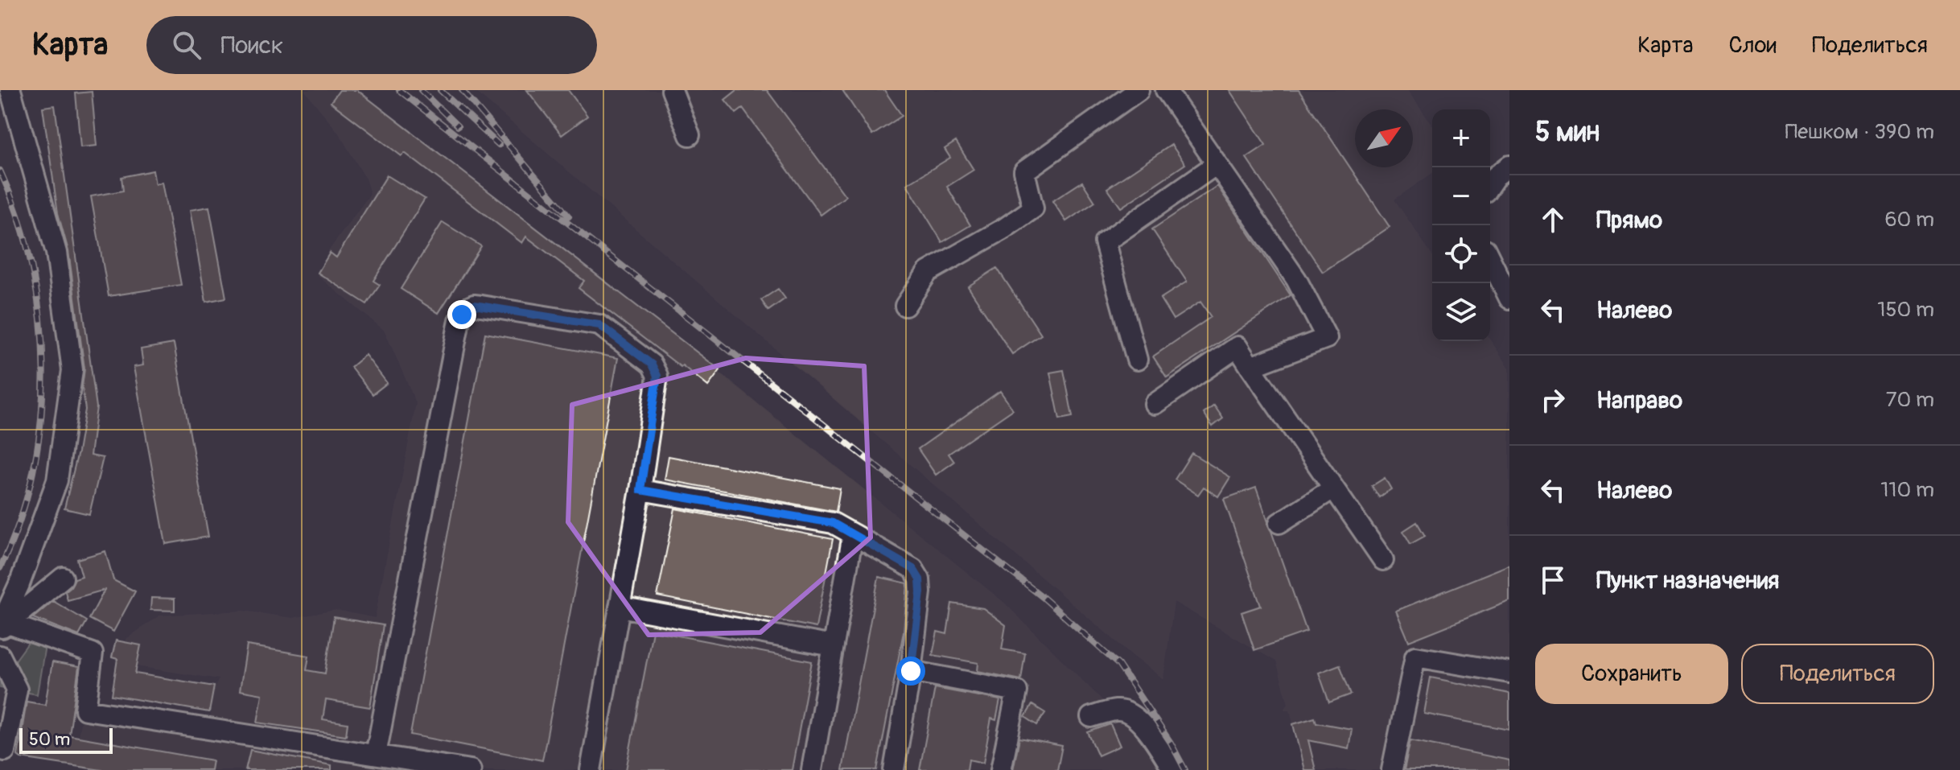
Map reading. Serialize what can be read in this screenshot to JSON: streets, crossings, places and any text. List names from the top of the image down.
{
  "scale_bar": "50 m",
  "north": "top right",
  "page": {
    "header": "Карта",
    "search": "Поиск",
    "nav": ["Карта", "Слои", "Поделиться"],
    "heading": ["5 мин", "Пешком · 390 m"],
    "map_buttons": ["+", "−"],
    "list": [
      ["Прямо", "60 m"],
      ["Налево", "150 m"],
      ["Направо", "70 m"],
      ["Налево", "110 m"],
      "Пункт назначения"
    ],
    "buttons": ["Сохранить", "Поделиться"],
    "scale": "50 m"
  }
}
